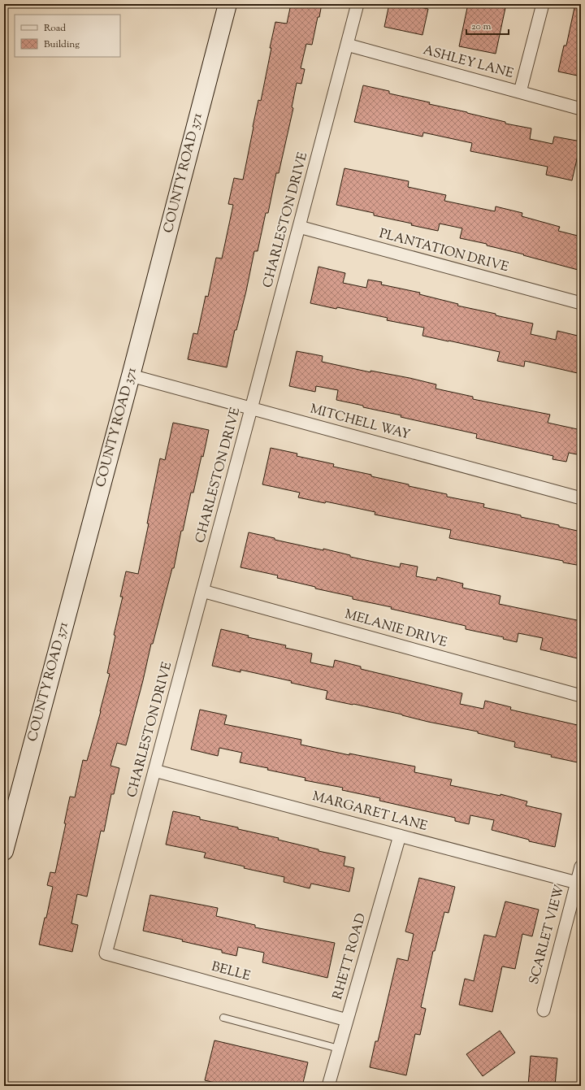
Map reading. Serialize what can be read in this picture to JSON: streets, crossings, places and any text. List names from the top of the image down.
{
  "streets": {
    "street": [
      "ASHLEY LANE",
      "COUNTY ROAD 371",
      "CHARLESTON DRIVE",
      "PLANTATION DRIVE",
      "MITCHELL WAY",
      "MELANIE DRIVE",
      "MARGARET LANE",
      "SCARLET VIEW",
      "RHETT ROAD",
      "BELLE"
    ]
  },
  "crossings": [
    ["ASHLEY LANE", "CHARLESTON DRIVE"],
    ["COUNTY ROAD 371", "MITCHELL WAY"],
    ["CHARLESTON DRIVE", "PLANTATION DRIVE"],
    ["CHARLESTON DRIVE", "MITCHELL WAY"],
    ["CHARLESTON DRIVE", "MELANIE DRIVE"],
    ["CHARLESTON DRIVE", "MARGARET LANE"],
    ["CHARLESTON DRIVE", "BELLE"],
    ["MARGARET LANE", "SCARLET VIEW"],
    ["MARGARET LANE", "RHETT ROAD"],
    ["RHETT ROAD", "BELLE"]
  ],
  "legend": ["Road", "Building"],
  "scale_bar": "20 m"
}
